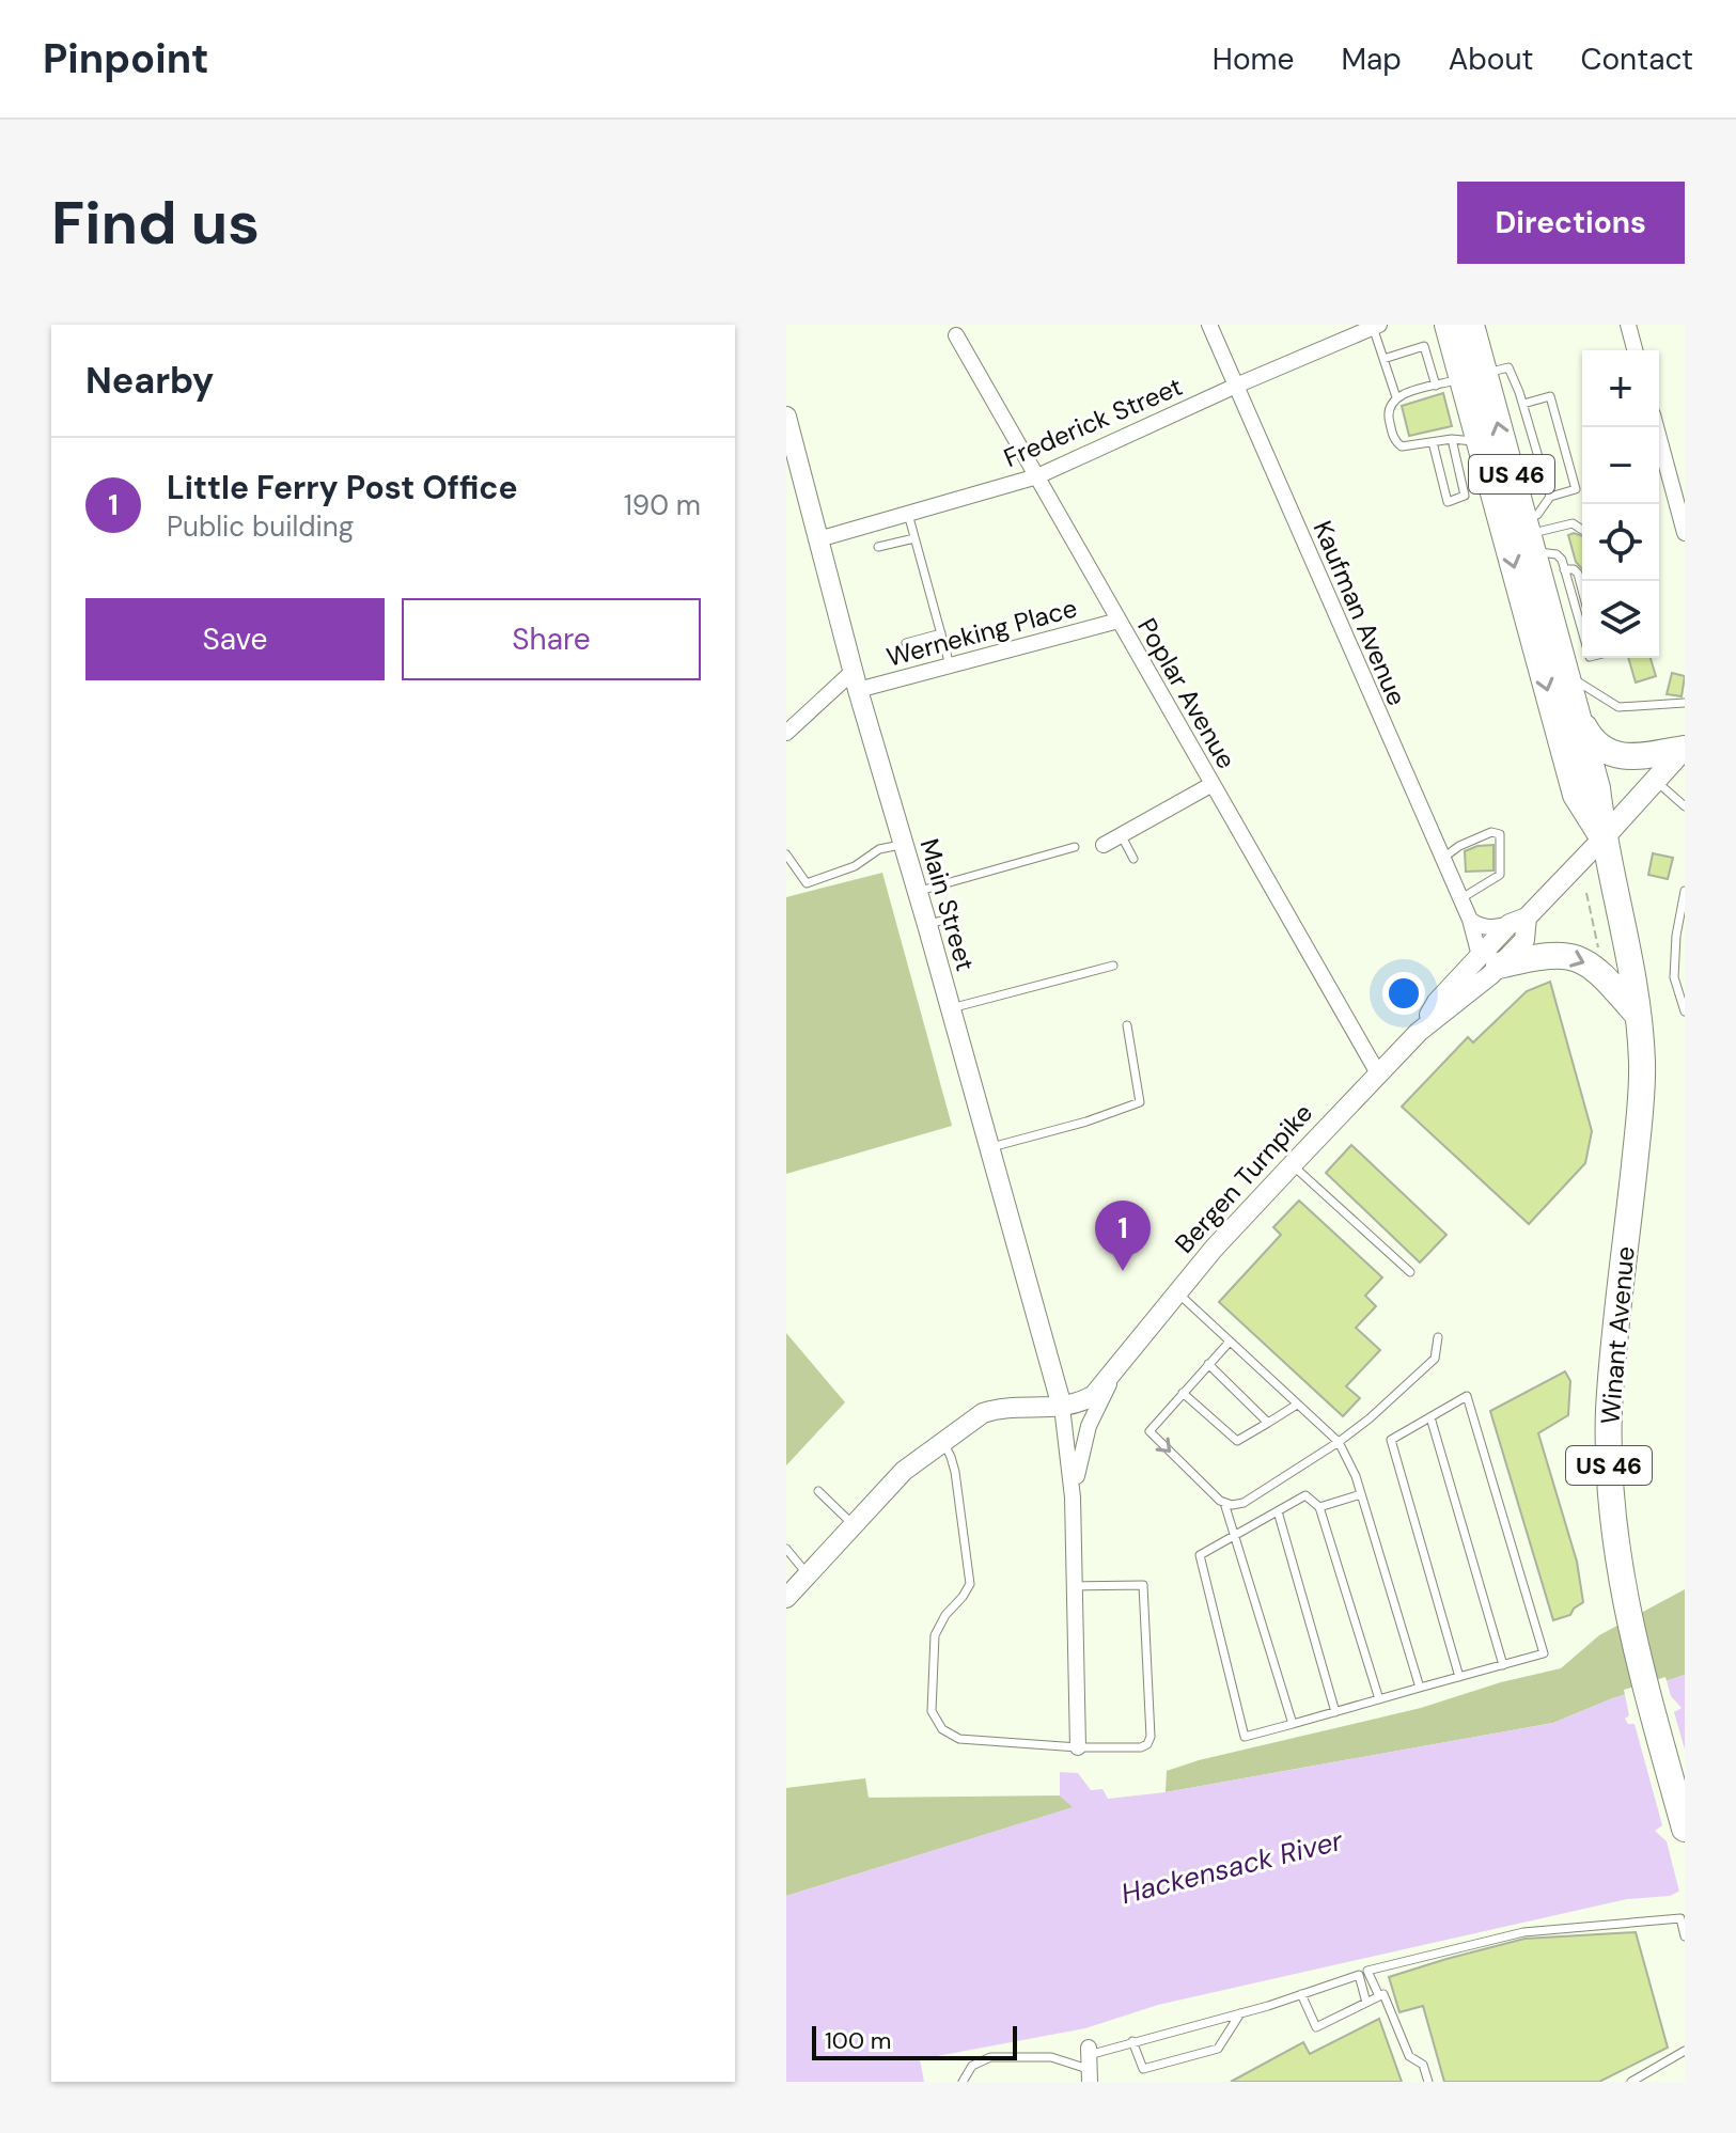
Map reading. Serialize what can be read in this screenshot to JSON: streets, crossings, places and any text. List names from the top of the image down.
{
  "streets": {
    "highway": ["US 46", "Winant Avenue"],
    "main road": ["Bergen Turnpike"],
    "street": [
      "Frederick Street",
      "Kaufman Avenue",
      "Werneking Place",
      "Poplar Avenue",
      "Main Street"
    ]
  },
  "crossings": [
    ["Frederick Street", "Kaufman Avenue"],
    ["Frederick Street", "Poplar Avenue"],
    ["Frederick Street", "Main Street"],
    ["US 46", "Bergen Turnpike"],
    ["US 46", "Winant Avenue"],
    ["Kaufman Avenue", "Bergen Turnpike"],
    ["Werneking Place", "Poplar Avenue"],
    ["Werneking Place", "Main Street"],
    ["Poplar Avenue", "Bergen Turnpike"],
    ["Main Street", "Bergen Turnpike"],
    ["Bergen Turnpike", "Winant Avenue"]
  ],
  "water": ["Hackensack River"],
  "scale_bar": "100 m",
  "page": {
    "header": "Pinpoint",
    "nav": [
      "Home",
      "Map",
      "About",
      "Contact"
    ],
    "buttons": [
      "Directions",
      ["Save", "Share"]
    ],
    "title": "Find us",
    "heading": "Nearby",
    "map_buttons": ["+", "−"],
    "list": [
      {
        "mark": "1",
        "name": "Little Ferry Post Office",
        "note": "Public building",
        "value": "190 m"
      }
    ],
    "pins": "1",
    "scale": "100 m"
  }
}
